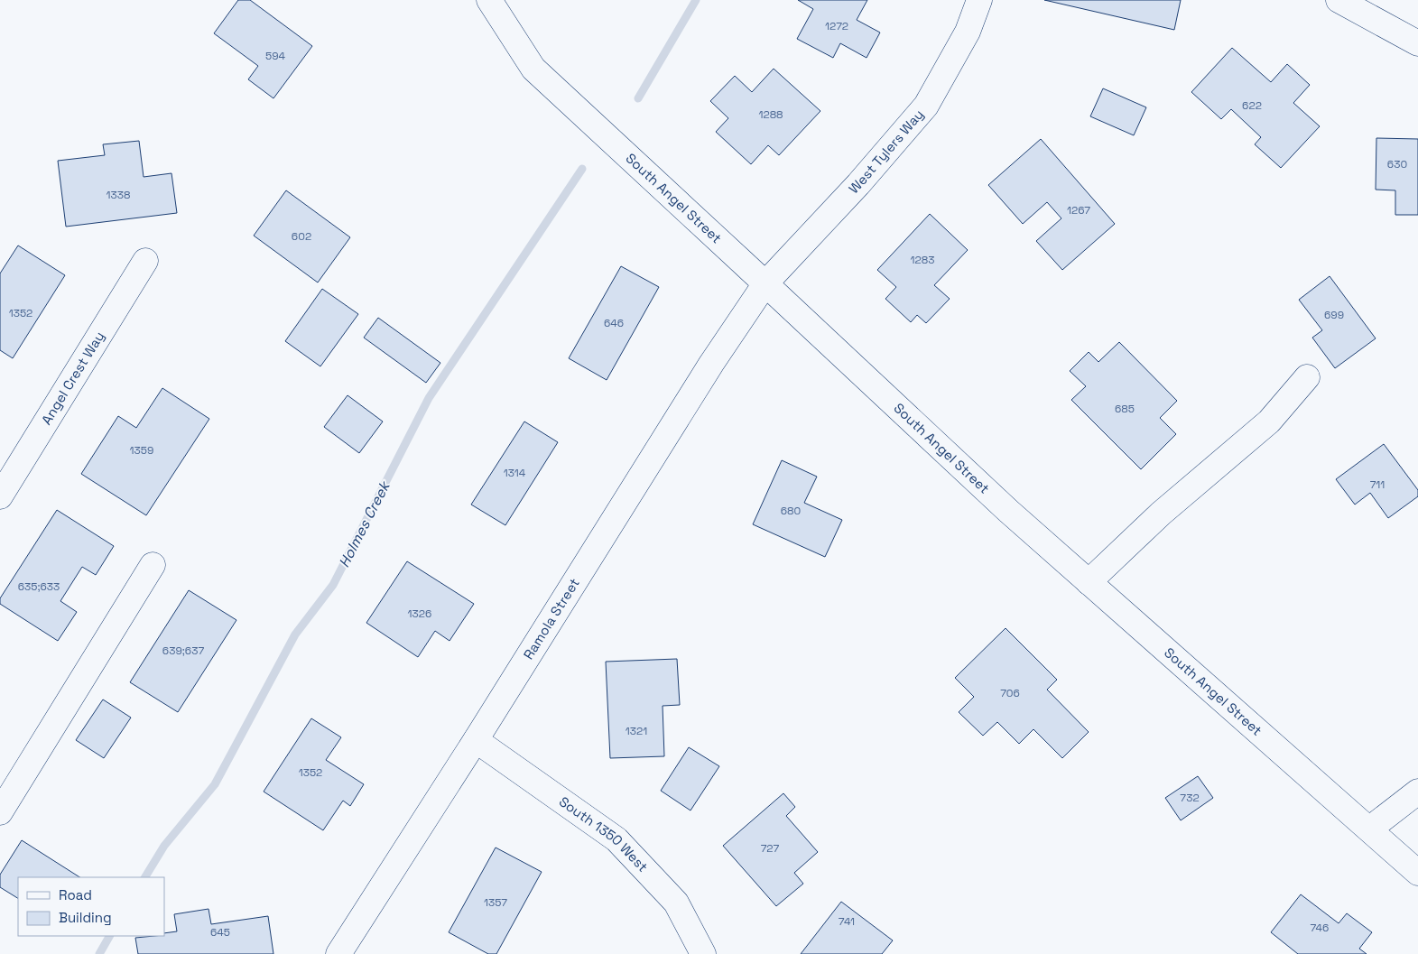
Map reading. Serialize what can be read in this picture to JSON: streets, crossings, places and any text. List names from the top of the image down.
{
  "streets": {
    "street": [
      "West Tylers Way",
      "South Angel Street",
      "Angel Crest Way",
      "Ramola Street",
      "South 1350 West"
    ]
  },
  "crossings": [
    ["West Tylers Way", "South Angel Street"],
    ["West Tylers Way", "Ramola Street"],
    ["South Angel Street", "Ramola Street"],
    ["Ramola Street", "South 1350 West"]
  ],
  "water": ["Holmes Creek"],
  "house_numbers": [
    "1272",
    "594",
    "622",
    "1288",
    "630",
    "1338",
    "1267",
    "602",
    "1283",
    "1352",
    "699",
    "646",
    "685",
    "1359",
    "1314",
    "711",
    "680",
    "635;633",
    "1326",
    "639;637",
    "706",
    "1321",
    "1352",
    "732",
    "727",
    "1357",
    "741",
    "746",
    "645"
  ],
  "legend": ["Road", "Building"]
}
